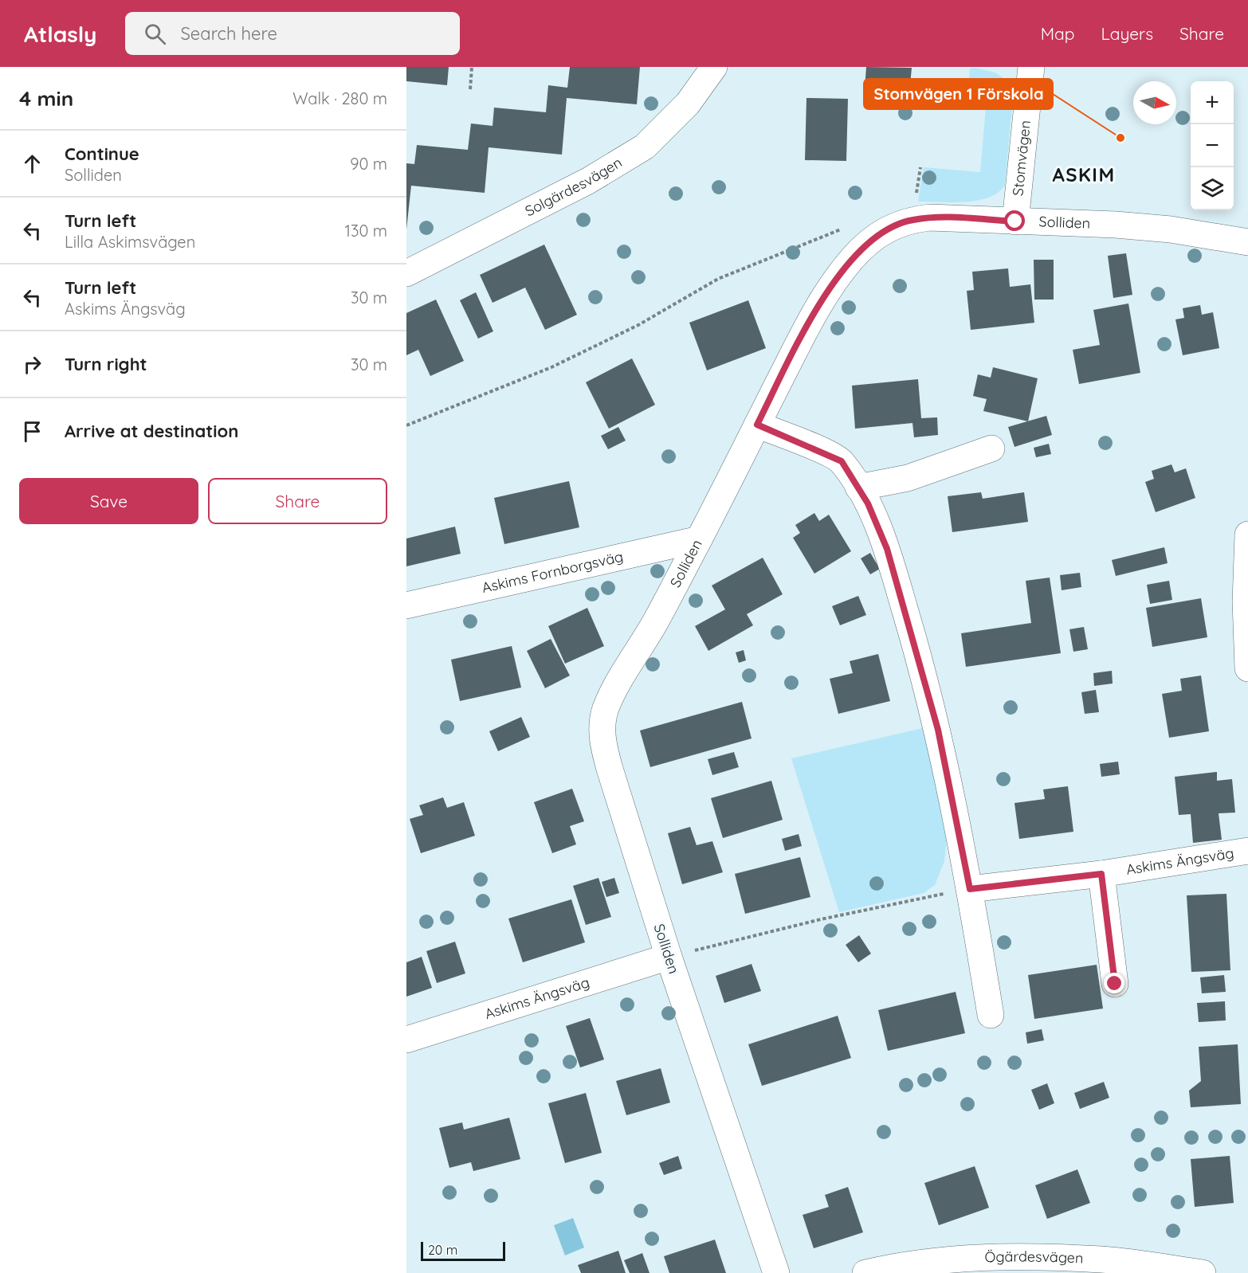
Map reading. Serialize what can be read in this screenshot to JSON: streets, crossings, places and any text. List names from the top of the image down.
{
  "streets": {
    "street": [
      "Stomvägen",
      "Solgärdesvägen",
      "Solliden",
      "Askims Fornborgsväg",
      "Askims Ängsväg",
      "Ögärdesvägen"
    ]
  },
  "crossings": [
    ["Stomvägen", "Solliden"],
    ["Solliden", "Askims Fornborgsväg"],
    ["Solliden", "Askims Ängsväg"]
  ],
  "districts": ["ASKIM"],
  "places": ["Stomvägen 1 Förskola"],
  "scale_bar": "20 m",
  "north": "right",
  "page": {
    "header": "Atlasly",
    "search": "Search here",
    "nav": ["Map", "Layers", "Share"],
    "heading": ["4 min", "Walk · 280 m"],
    "map_buttons": ["+", "−"],
    "list": [
      ["Continue", "Solliden", "90 m"],
      ["Turn left", "Lilla Askimsvägen", "130 m"],
      ["Turn left", "Askims Ängsväg", "30 m"],
      ["Turn right", "30 m"],
      "Arrive at destination"
    ],
    "buttons": ["Save", "Share"],
    "scale": "20 m"
  }
}
